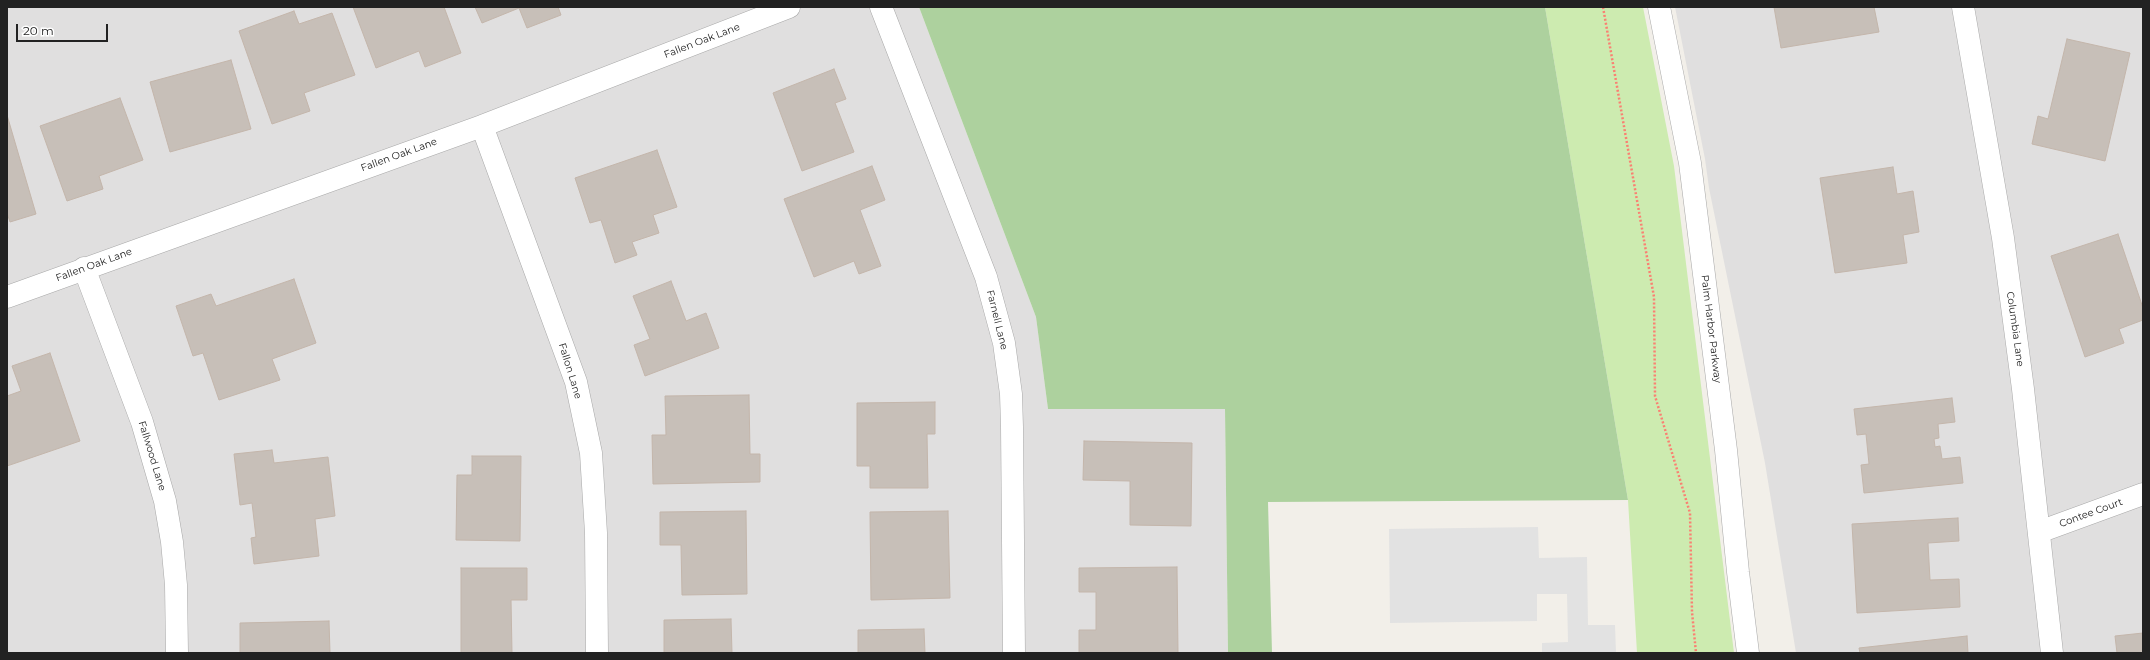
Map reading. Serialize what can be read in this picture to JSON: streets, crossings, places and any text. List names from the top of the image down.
{
  "streets": {
    "street": [
      "Fallen Oak Lane",
      "Farnell Lane",
      "Palm Harbor Parkway",
      "Columbia Lane",
      "Fallon Lane",
      "Fallwood Lane",
      "Contee Court"
    ]
  },
  "crossings": [
    ["Fallen Oak Lane", "Fallon Lane"],
    ["Fallen Oak Lane", "Fallwood Lane"],
    ["Columbia Lane", "Contee Court"]
  ],
  "scale_bar": "20 m"
}
